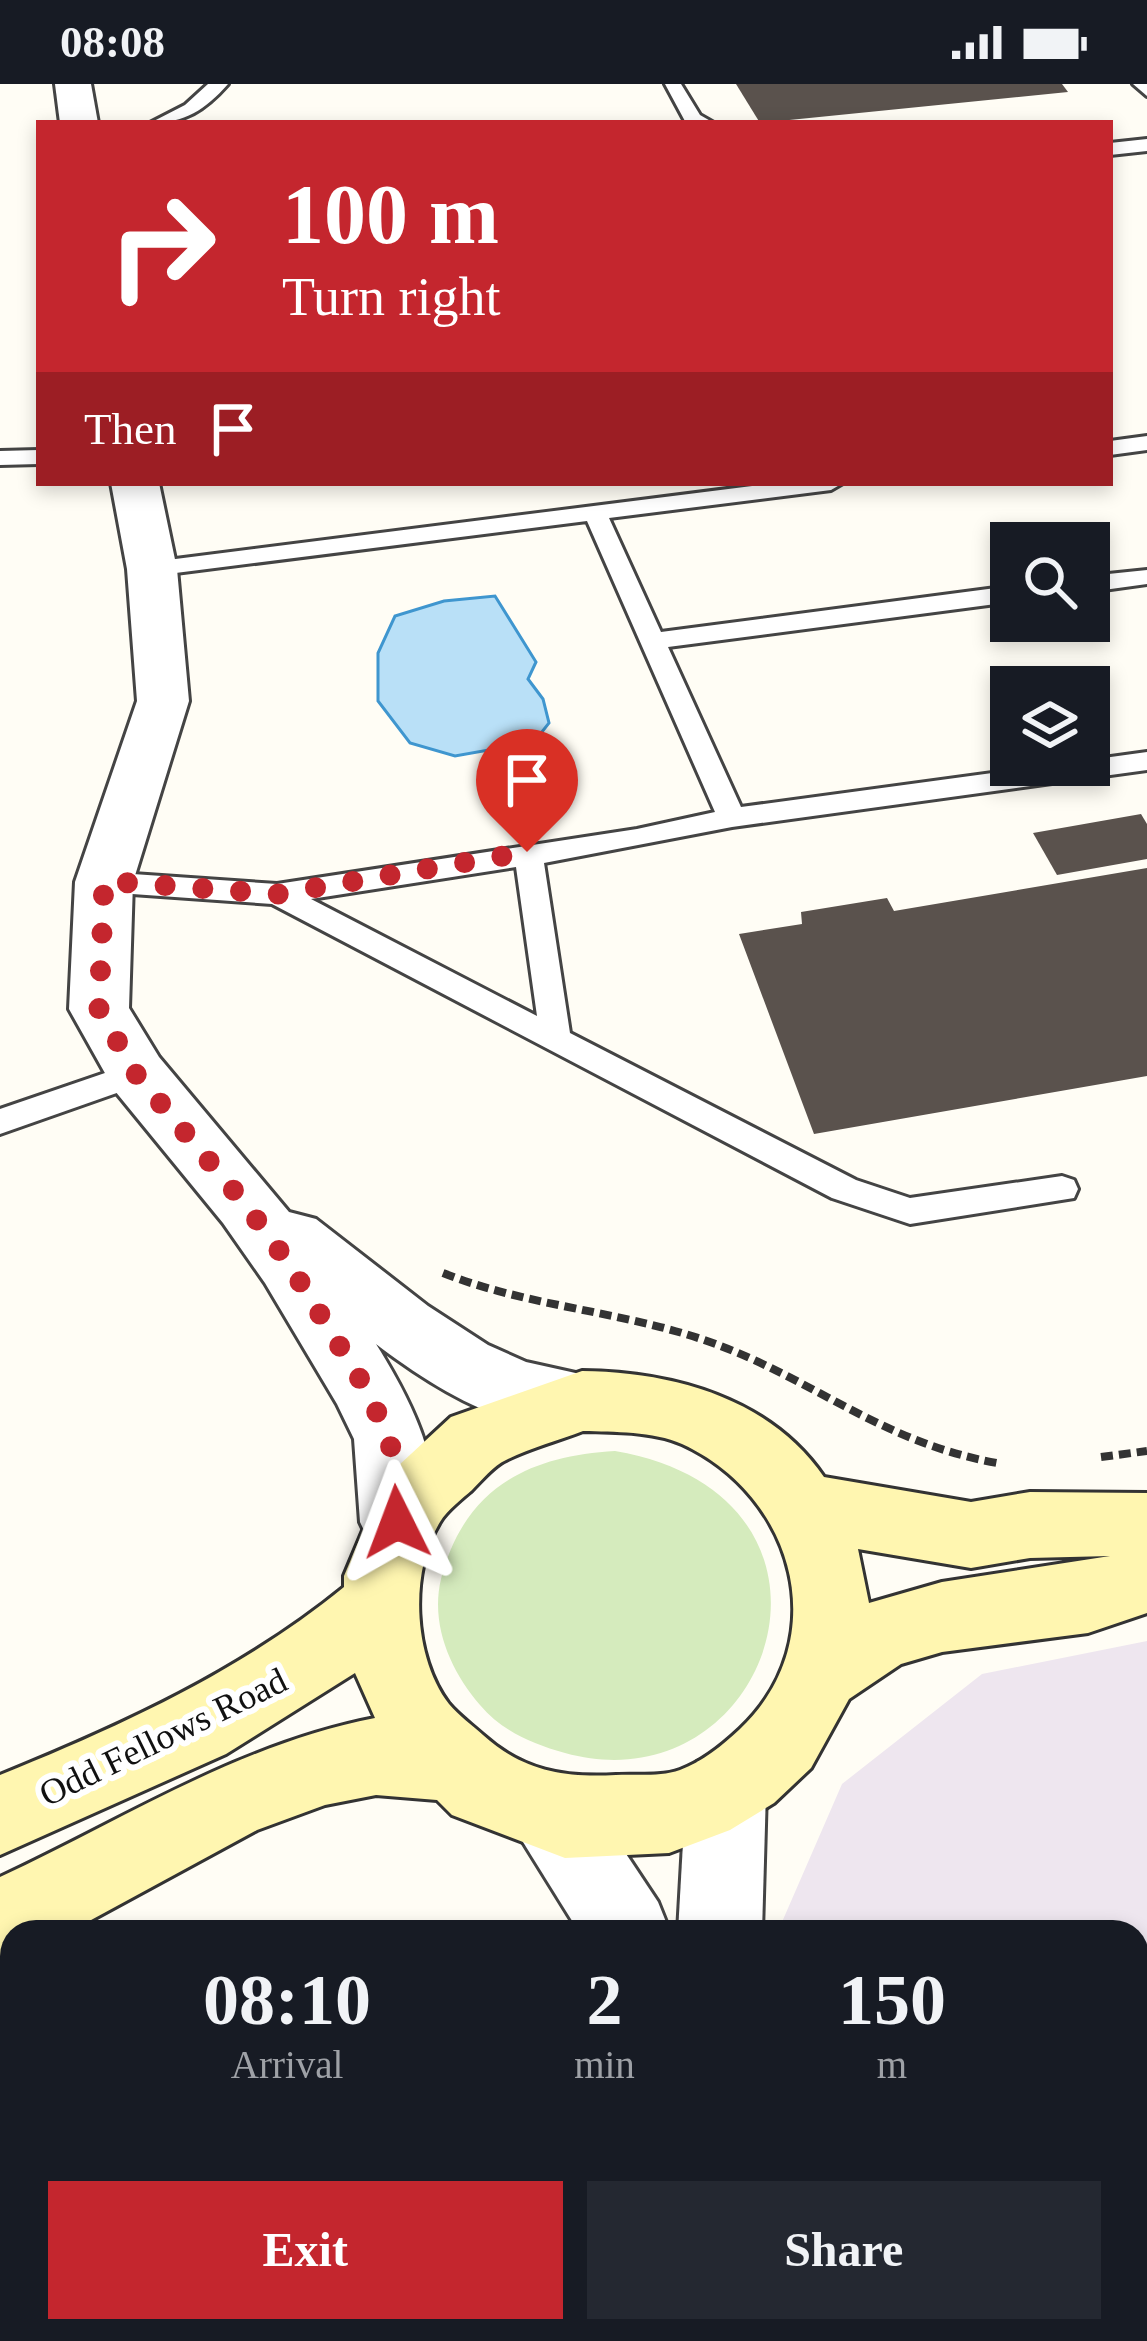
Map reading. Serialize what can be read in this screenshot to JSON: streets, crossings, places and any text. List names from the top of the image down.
{
  "streets": {
    "main road": ["Odd Fellows Road"]
  },
  "page": {
    "status": "08:08",
    "turn": ["100 m", "Turn right"],
    "then": "Then",
    "eta": [
      "08:10",
      "Arrival",
      "2",
      "min",
      "150",
      "m"
    ],
    "buttons": ["Exit", "Share"]
  }
}
